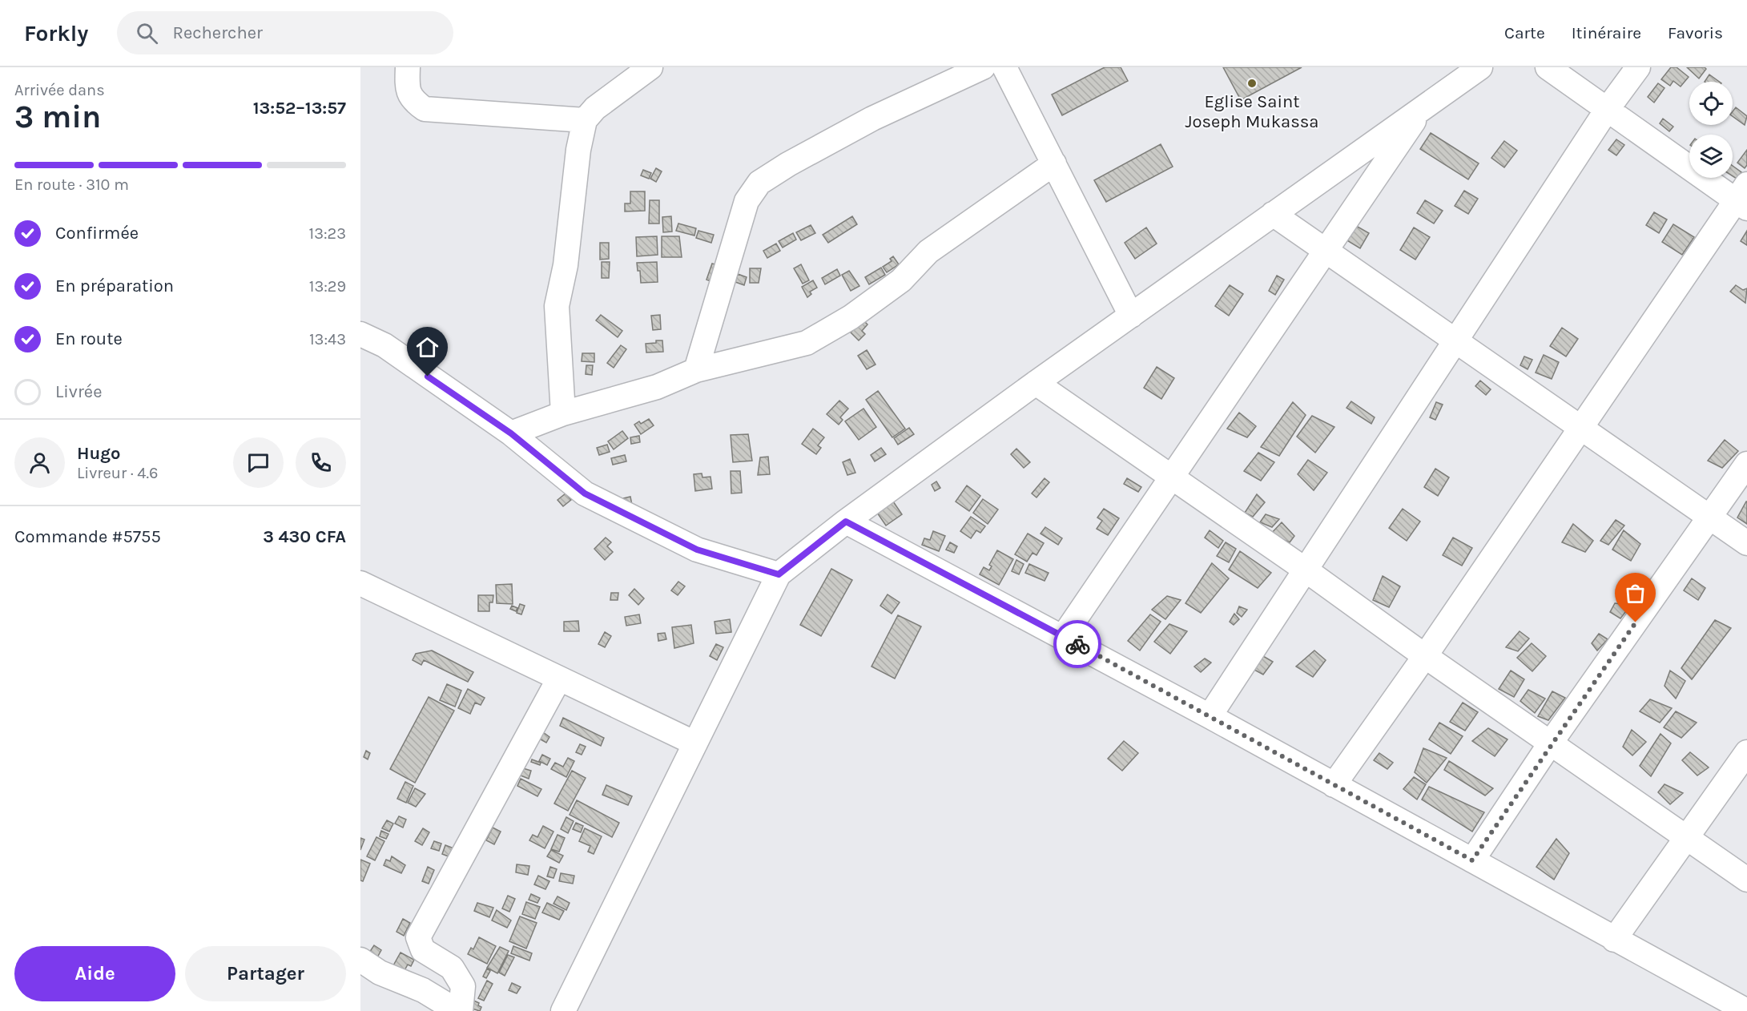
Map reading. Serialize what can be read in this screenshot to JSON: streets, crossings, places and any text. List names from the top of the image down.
{
  "places": ["Eglise Saint Joseph Mukassa"],
  "page": {
    "header": "Forkly",
    "search": "Rechercher",
    "nav": ["Carte", "Itinéraire", "Favoris"],
    "heading": ["3 min", "Arrivée dans", "13:52–13:57"],
    "panel": [
      "Hugo",
      "Livreur · 4.6",
      "Commande #5755",
      "3 430 CFA"
    ],
    "bar": "En route · 310 m",
    "list": [
      ["Confirmée", "13:23"],
      ["En préparation", "13:29"],
      ["En route", "13:43"],
      "Livrée"
    ],
    "buttons": ["Aide", "Partager"]
  }
}
